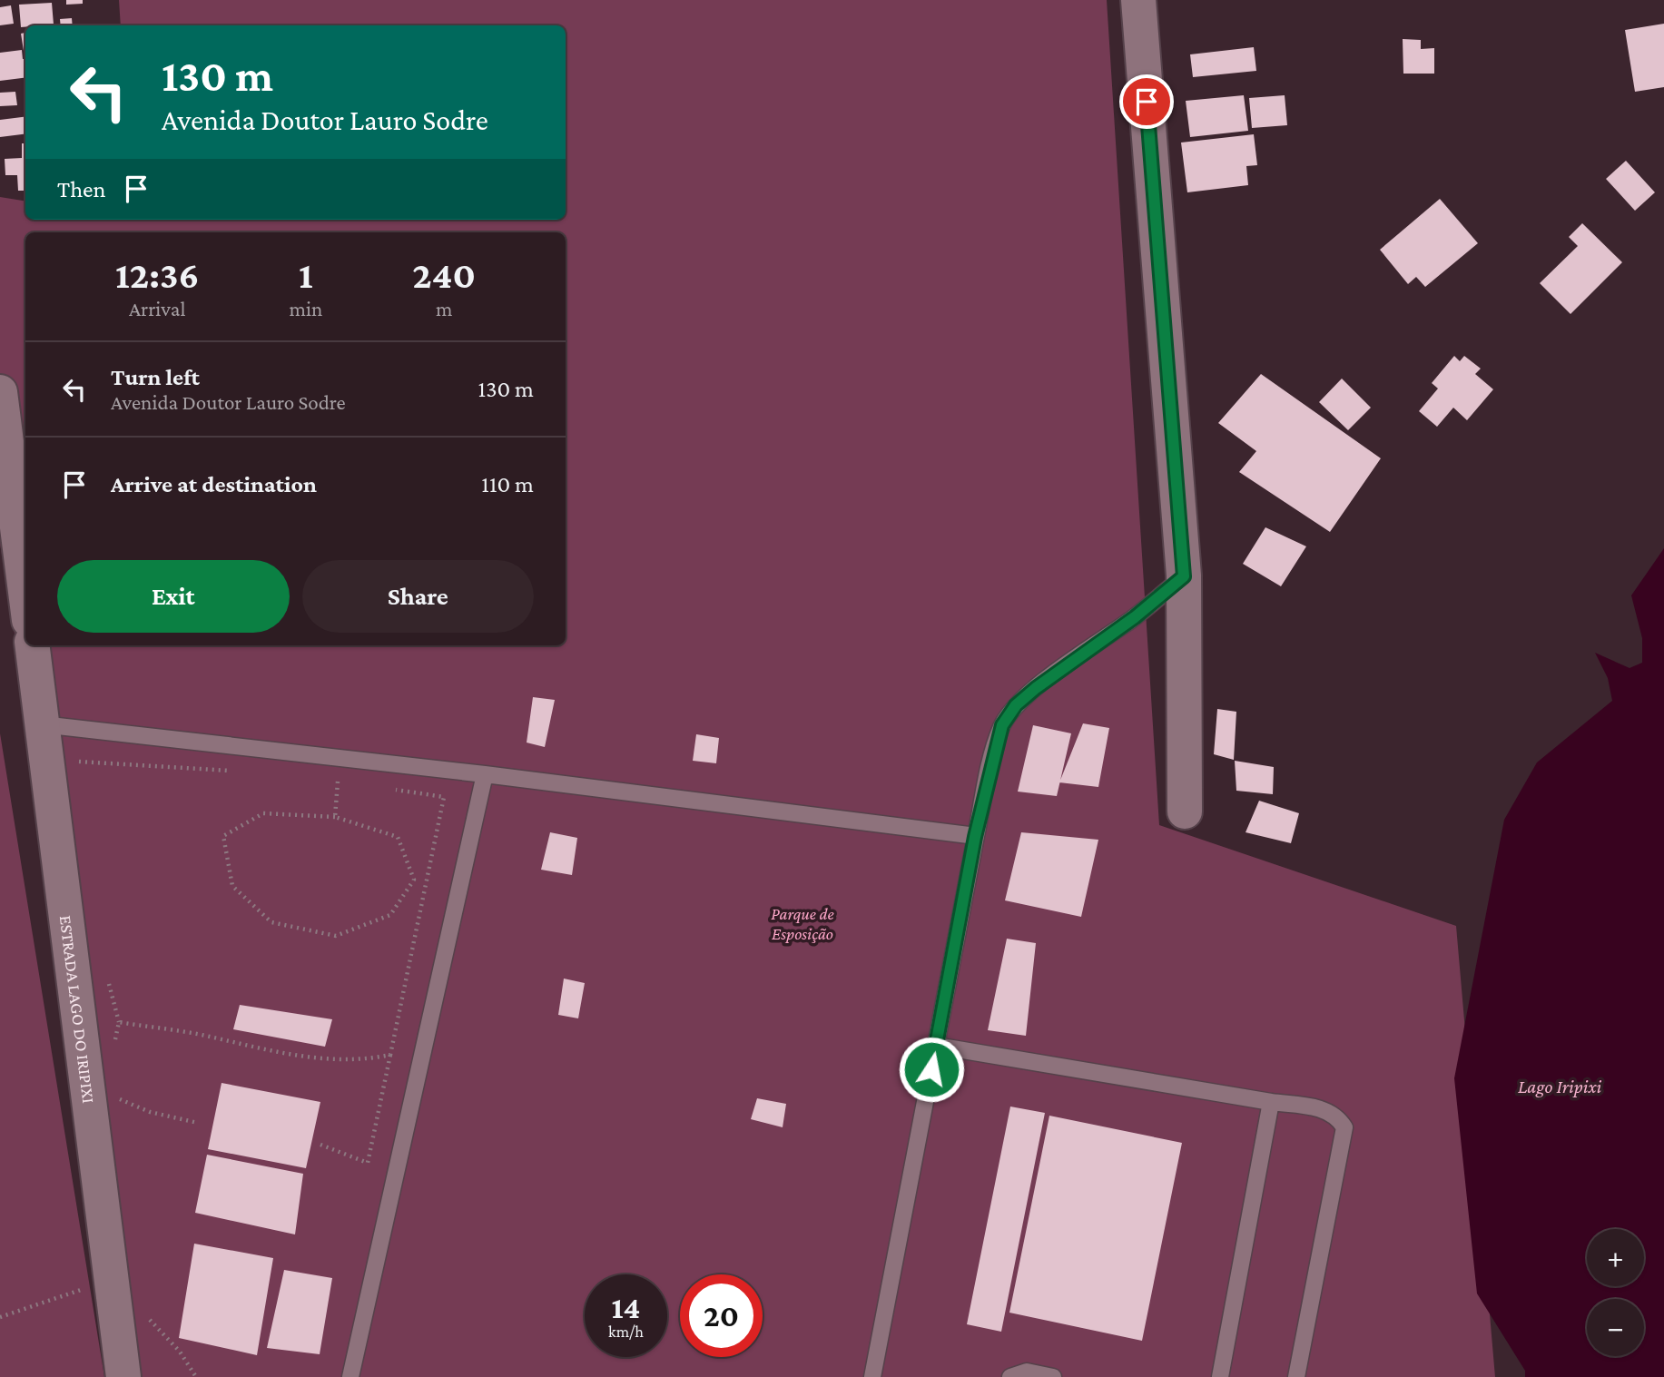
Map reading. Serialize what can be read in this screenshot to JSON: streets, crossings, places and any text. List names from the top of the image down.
{
  "streets": {
    "street": ["ESTRADA LAGO DO IRIPIXI"]
  },
  "water": ["Lago Iripixi"],
  "parks": ["Parque de Esposição"],
  "page": {
    "turn": ["130 m", "Avenida Doutor Lauro Sodre"],
    "then": "Then",
    "eta": [
      "12:36",
      "Arrival",
      "1",
      "min",
      "240",
      "m"
    ],
    "list": [
      {
        "name": "Turn left",
        "note": "Avenida Doutor Lauro Sodre",
        "value": "130 m"
      },
      {
        "name": "Arrive at destination",
        "value": "110 m"
      }
    ],
    "buttons": ["Exit", "Share"],
    "map_buttons": ["+", "−"],
    "speed": "14 km/h",
    "limit": "20"
  }
}
